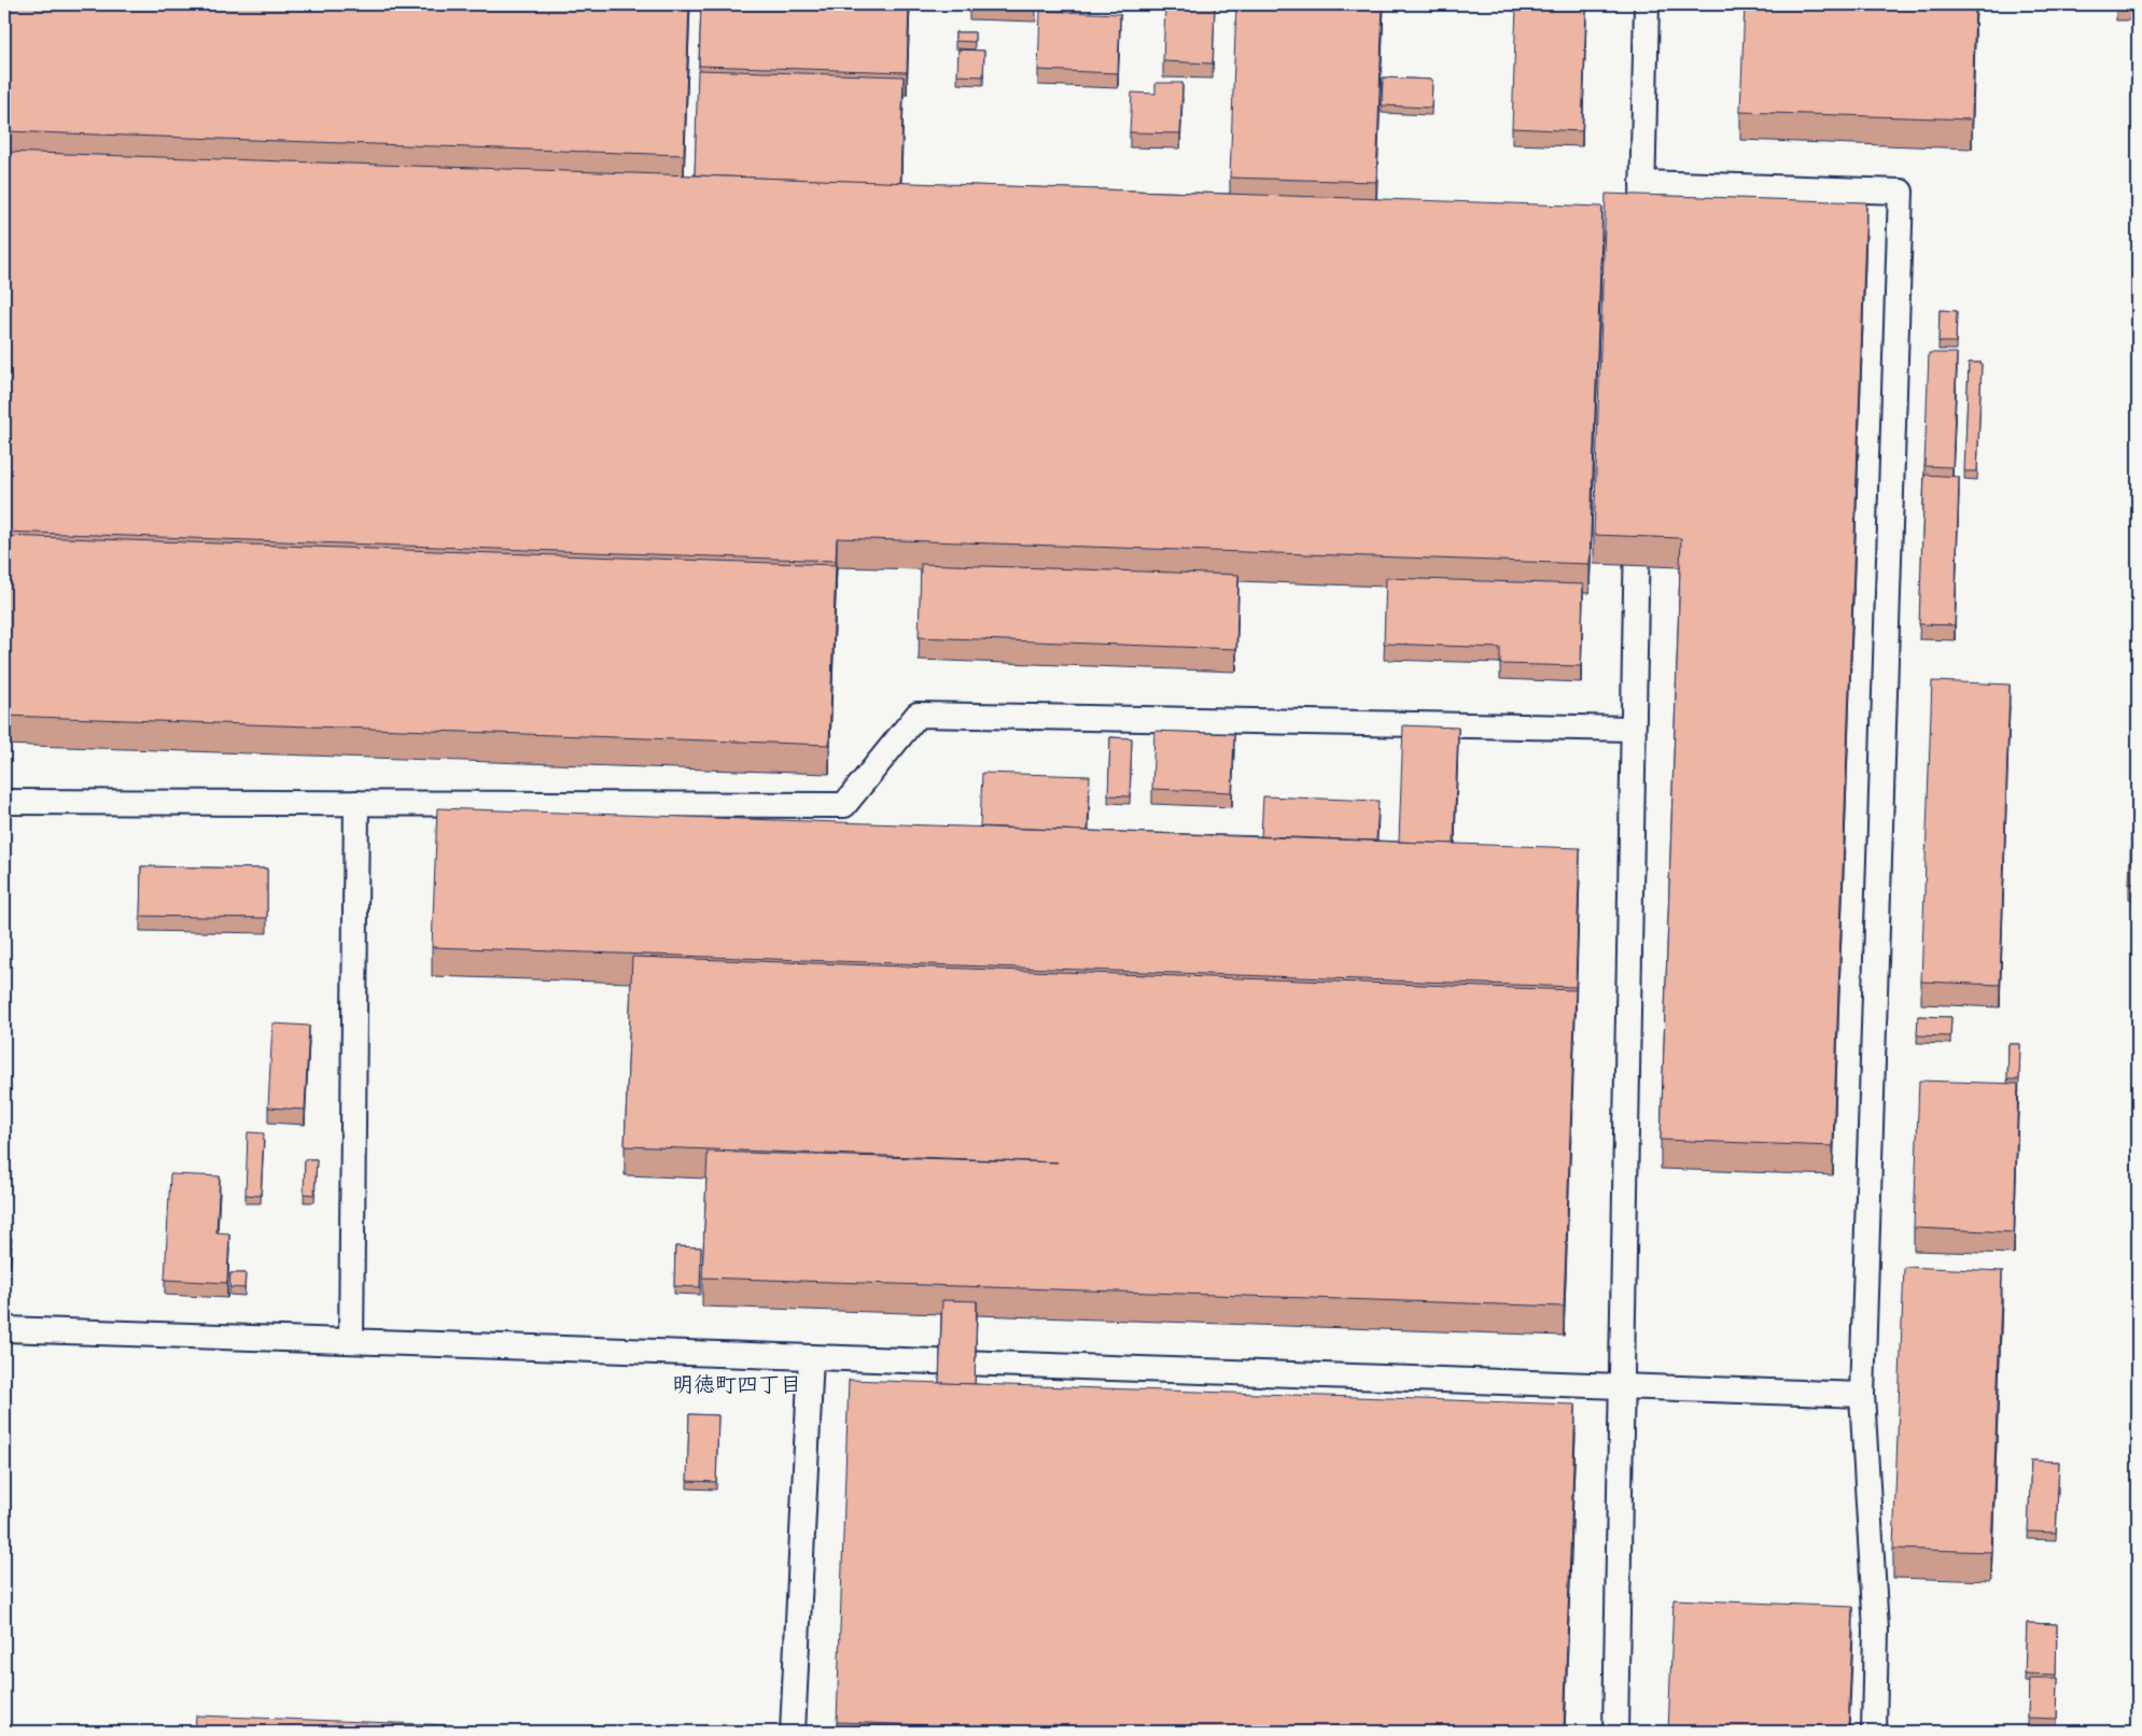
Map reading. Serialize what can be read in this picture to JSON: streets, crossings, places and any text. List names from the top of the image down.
{
  "districts": ["明徳町四丁目"]
}
